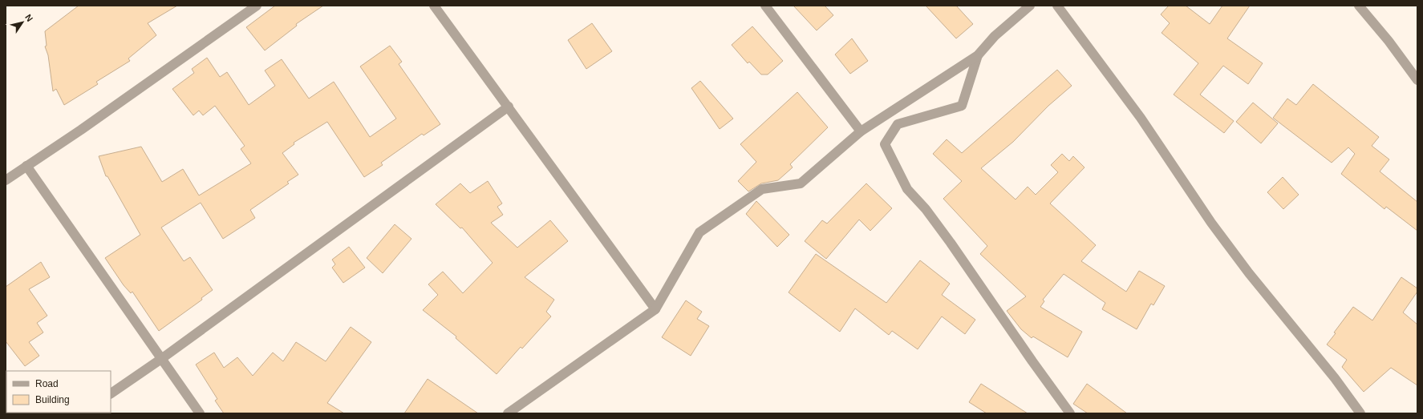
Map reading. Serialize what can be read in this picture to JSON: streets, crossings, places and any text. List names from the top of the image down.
{
  "legend": ["Road", "Building"],
  "north": "top right"
}
